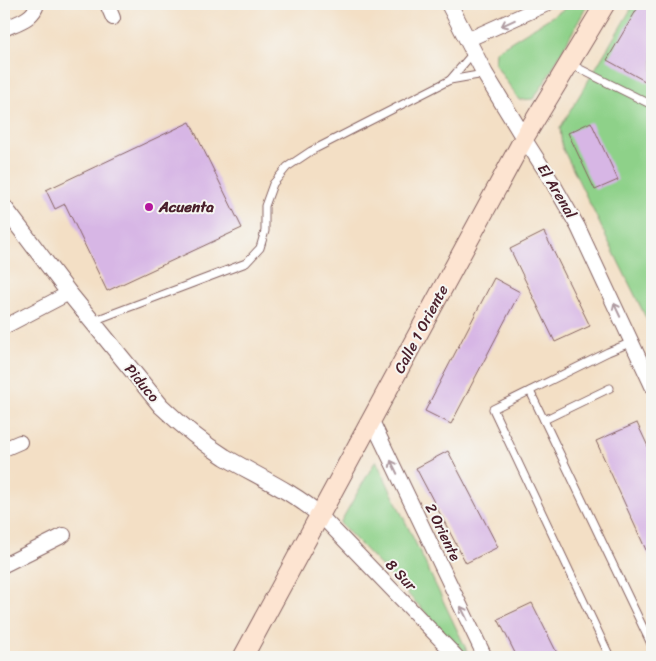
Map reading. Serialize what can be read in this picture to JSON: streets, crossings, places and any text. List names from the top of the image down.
{
  "streets": {
    "main road": ["Calle 1 Oriente"],
    "street": [
      "El Arenal",
      "Piduco",
      "2 Oriente",
      "8 Sur"
    ]
  },
  "crossings": [
    ["El Arenal", "Calle 1 Oriente"],
    ["Calle 1 Oriente", "Piduco"],
    ["Calle 1 Oriente", "2 Oriente"],
    ["Calle 1 Oriente", "8 Sur"],
    ["Piduco", "8 Sur"]
  ],
  "one_way": ["El Arenal", "2 Oriente"],
  "places": ["Acuenta"]
}
